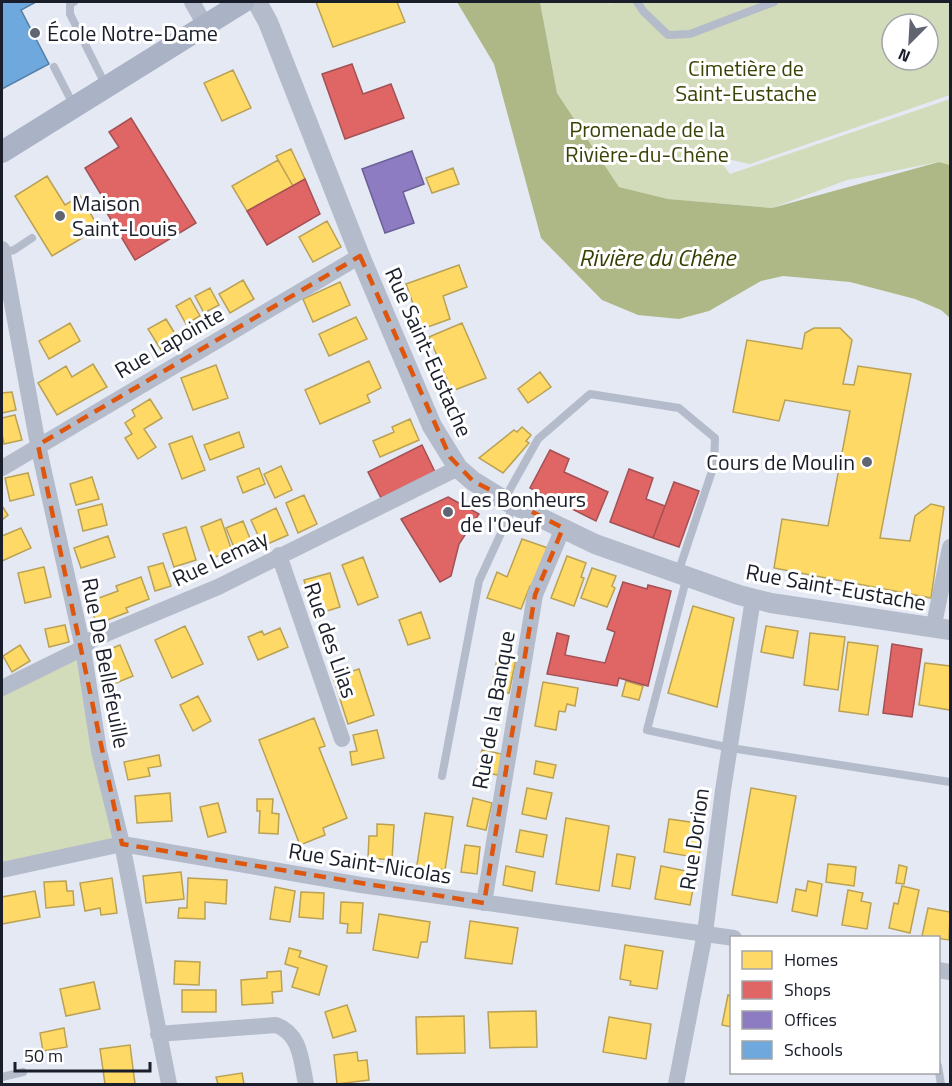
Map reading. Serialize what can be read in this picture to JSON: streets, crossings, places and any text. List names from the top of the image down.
{
  "streets": {
    "street": [
      "Rue Lapointe",
      "Rue Saint-Eustache",
      "Rue Lemay",
      "Rue des Lilas",
      "Rue De Bellefeuille",
      "Rue de la Banque",
      "Rue Dorion",
      "Rue Saint-Nicolas"
    ]
  },
  "crossings": [
    ["Rue Lapointe", "Rue Saint-Eustache"],
    ["Rue Lapointe", "Rue De Bellefeuille"],
    ["Rue Saint-Eustache", "Rue Lemay"],
    ["Rue Saint-Eustache", "Rue de la Banque"],
    ["Rue Saint-Eustache", "Rue Dorion"],
    ["Rue Lemay", "Rue des Lilas"],
    ["Rue Lemay", "Rue De Bellefeuille"],
    ["Rue De Bellefeuille", "Rue Saint-Nicolas"],
    ["Rue de la Banque", "Rue Saint-Nicolas"],
    ["Rue Dorion", "Rue Saint-Nicolas"]
  ],
  "water": ["Rivière du Chêne"],
  "parks": ["Cimetière de Saint-Eustache", "Promenade de la Rivière-du-Chêne"],
  "places": [
    "École Notre-Dame",
    "Maison Saint-Louis",
    "Cours de Moulin",
    "Les Bonheurs de l'Oeuf"
  ],
  "legend": [
    "Homes",
    "Shops",
    "Offices",
    "Schools"
  ],
  "scale_bar": "50 m",
  "north": "bottom left"
}
